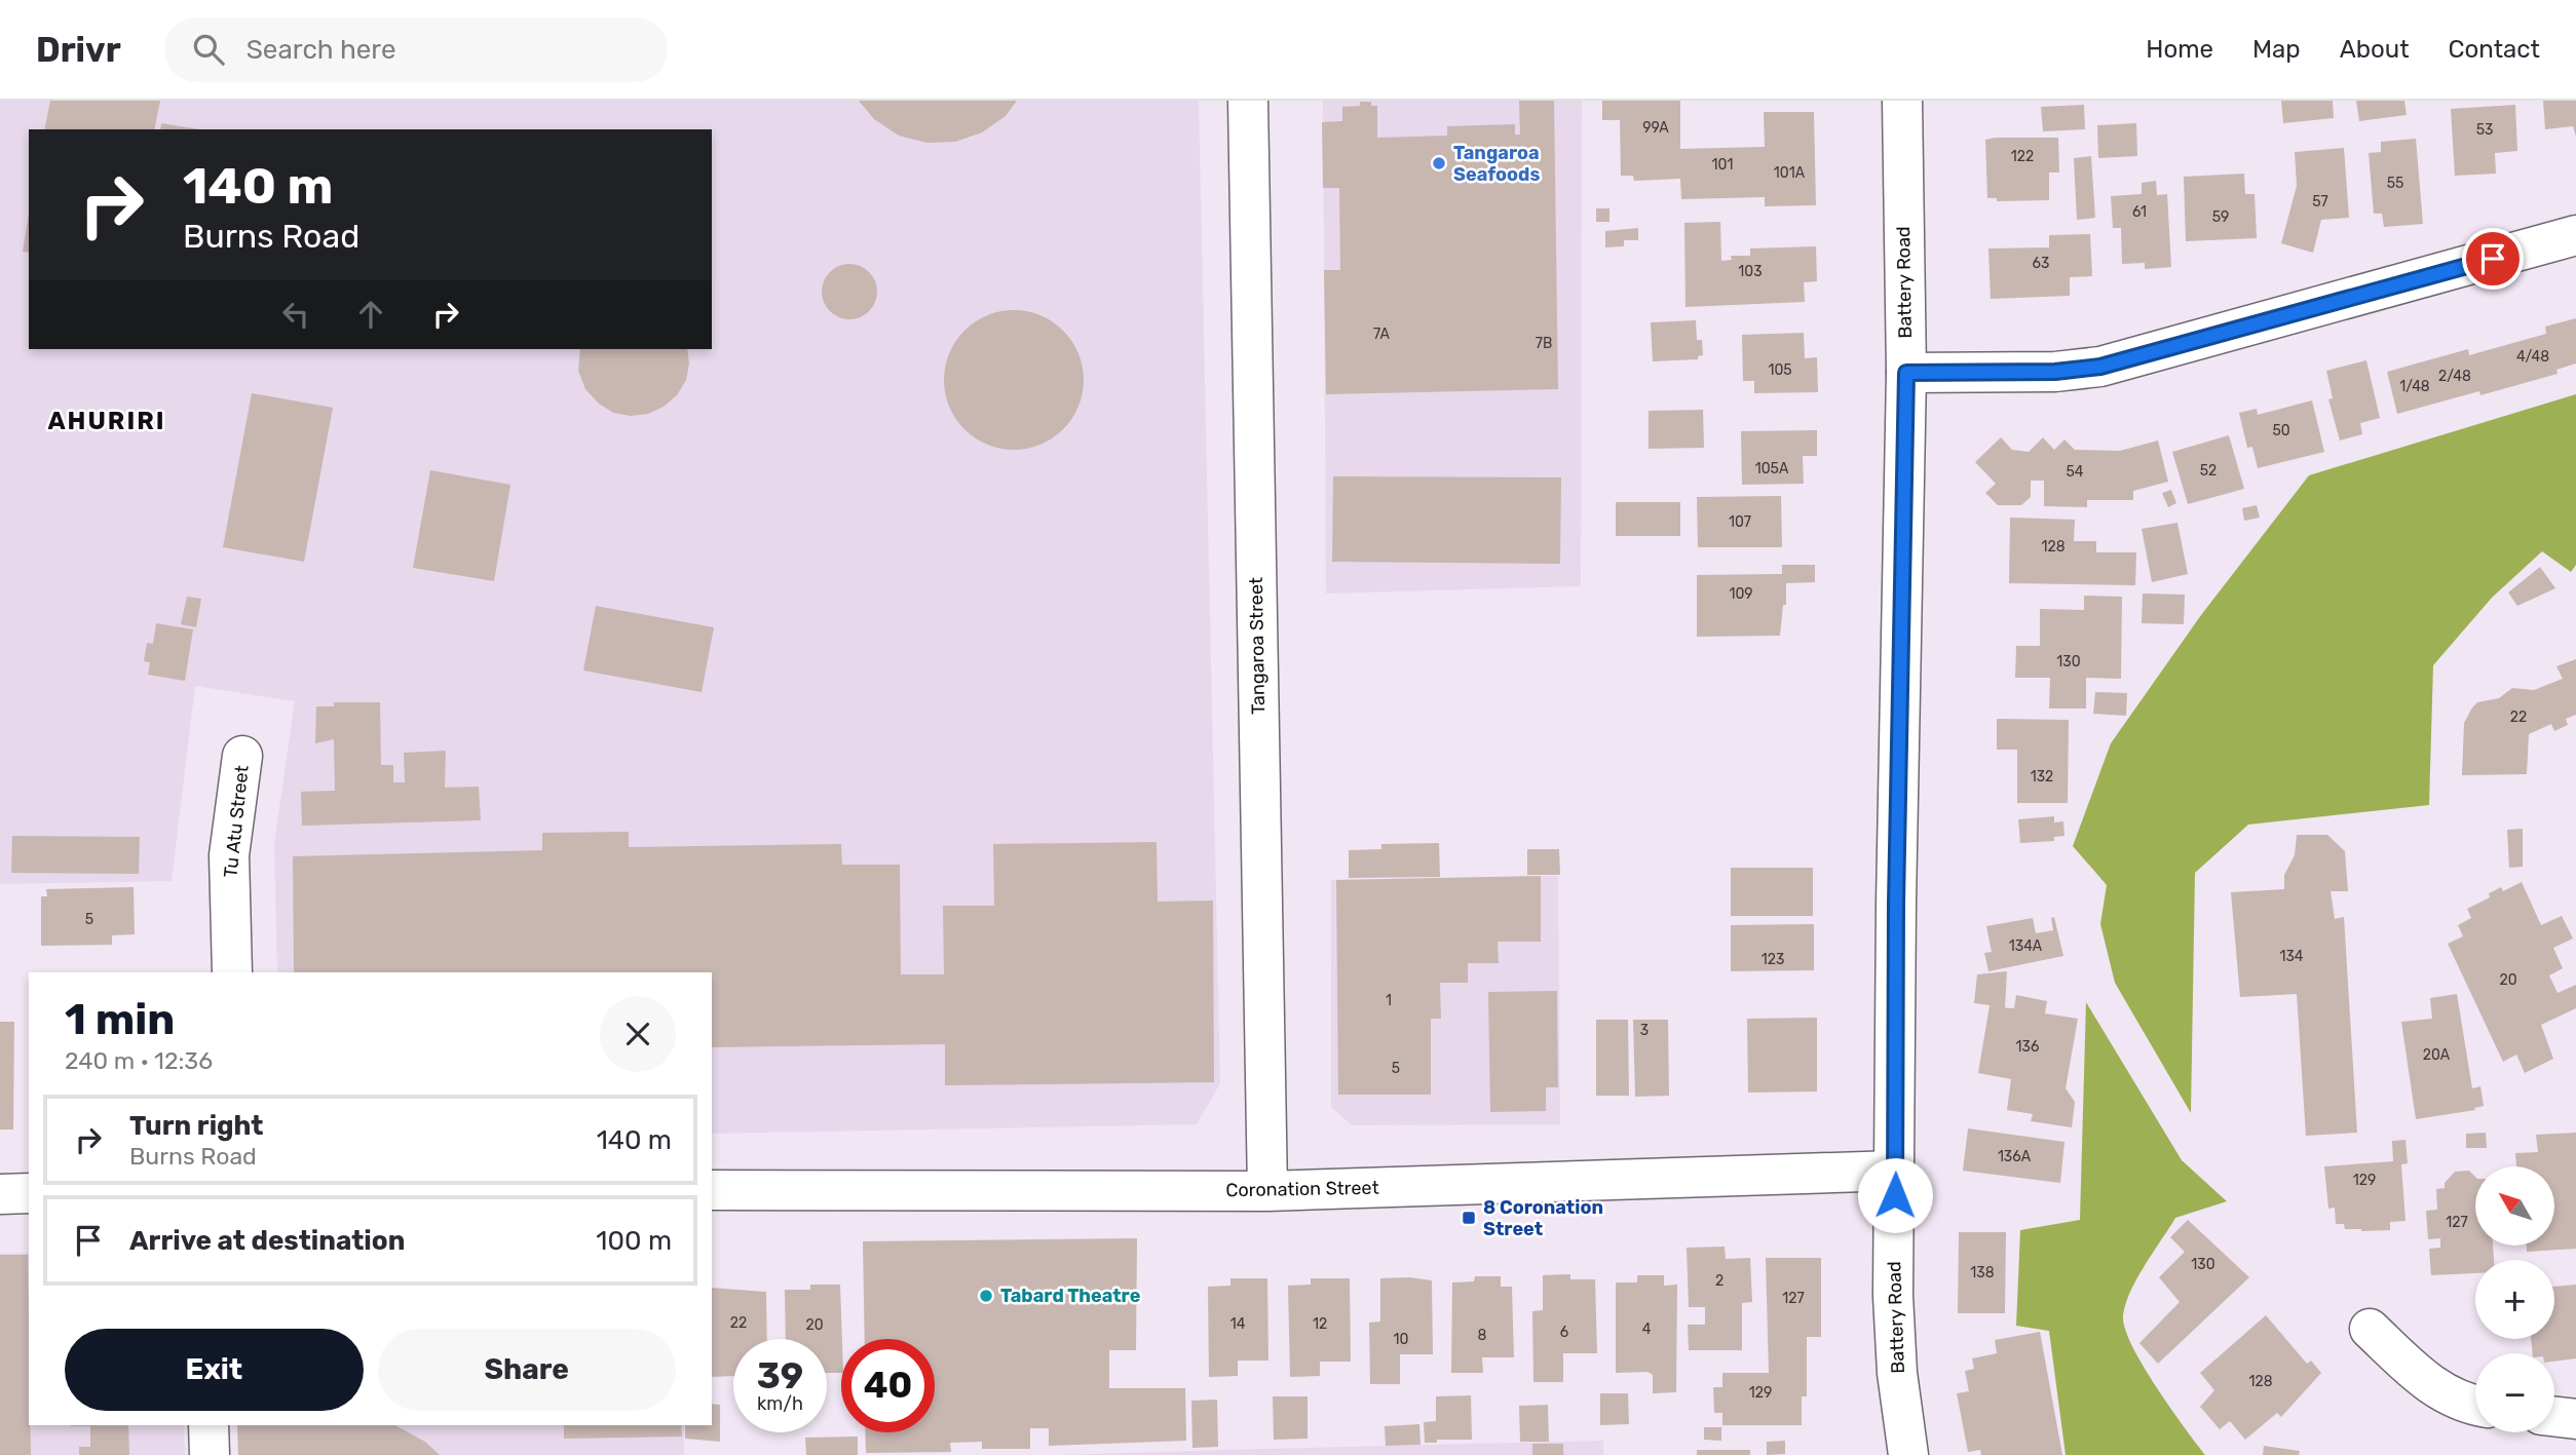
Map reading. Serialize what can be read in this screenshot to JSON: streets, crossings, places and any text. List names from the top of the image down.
{
  "streets": {
    "street": [
      "Battery Road",
      "Tangaroa Street",
      "Tu Atu Street",
      "Coronation Street"
    ]
  },
  "crossings": [
    ["Battery Road", "Coronation Street"],
    ["Tangaroa Street", "Coronation Street"]
  ],
  "districts": ["AHURIRI"],
  "places": {
    "other": ["Tangaroa Seafoods", "Tabard Theatre"],
    "transit": ["8 Coronation Street"]
  },
  "house_numbers": [
    "99A",
    "53",
    "122",
    "101",
    "101A",
    "55",
    "57",
    "61",
    "59",
    "63",
    "103",
    "7A",
    "7B",
    "4/48",
    "105",
    "2/48",
    "1/48",
    "50",
    "105A",
    "52",
    "54",
    "107",
    "128",
    "109",
    "130",
    "22",
    "132",
    "5",
    "134A",
    "134",
    "123",
    "20",
    "1",
    "3",
    "136",
    "20A",
    "5",
    "136A",
    "129",
    "127",
    "130",
    "138",
    "2",
    "127",
    "22",
    "14",
    "12",
    "20",
    "4",
    "6",
    "8",
    "10",
    "128",
    "129"
  ],
  "north": "top left",
  "page": {
    "header": "Drivr",
    "search": "Search here",
    "nav": [
      "Home",
      "Map",
      "About",
      "Contact"
    ],
    "turn": ["140 m", "Burns Road"],
    "heading": ["1 min", "240 m · 12:36"],
    "list": [
      {
        "name": "Turn right",
        "note": "Burns Road",
        "value": "140 m"
      },
      {
        "name": "Arrive at destination",
        "value": "100 m"
      }
    ],
    "map_buttons": ["+", "−"],
    "buttons": ["Exit", "Share"],
    "speed": "39 km/h",
    "limit": "40"
  }
}
